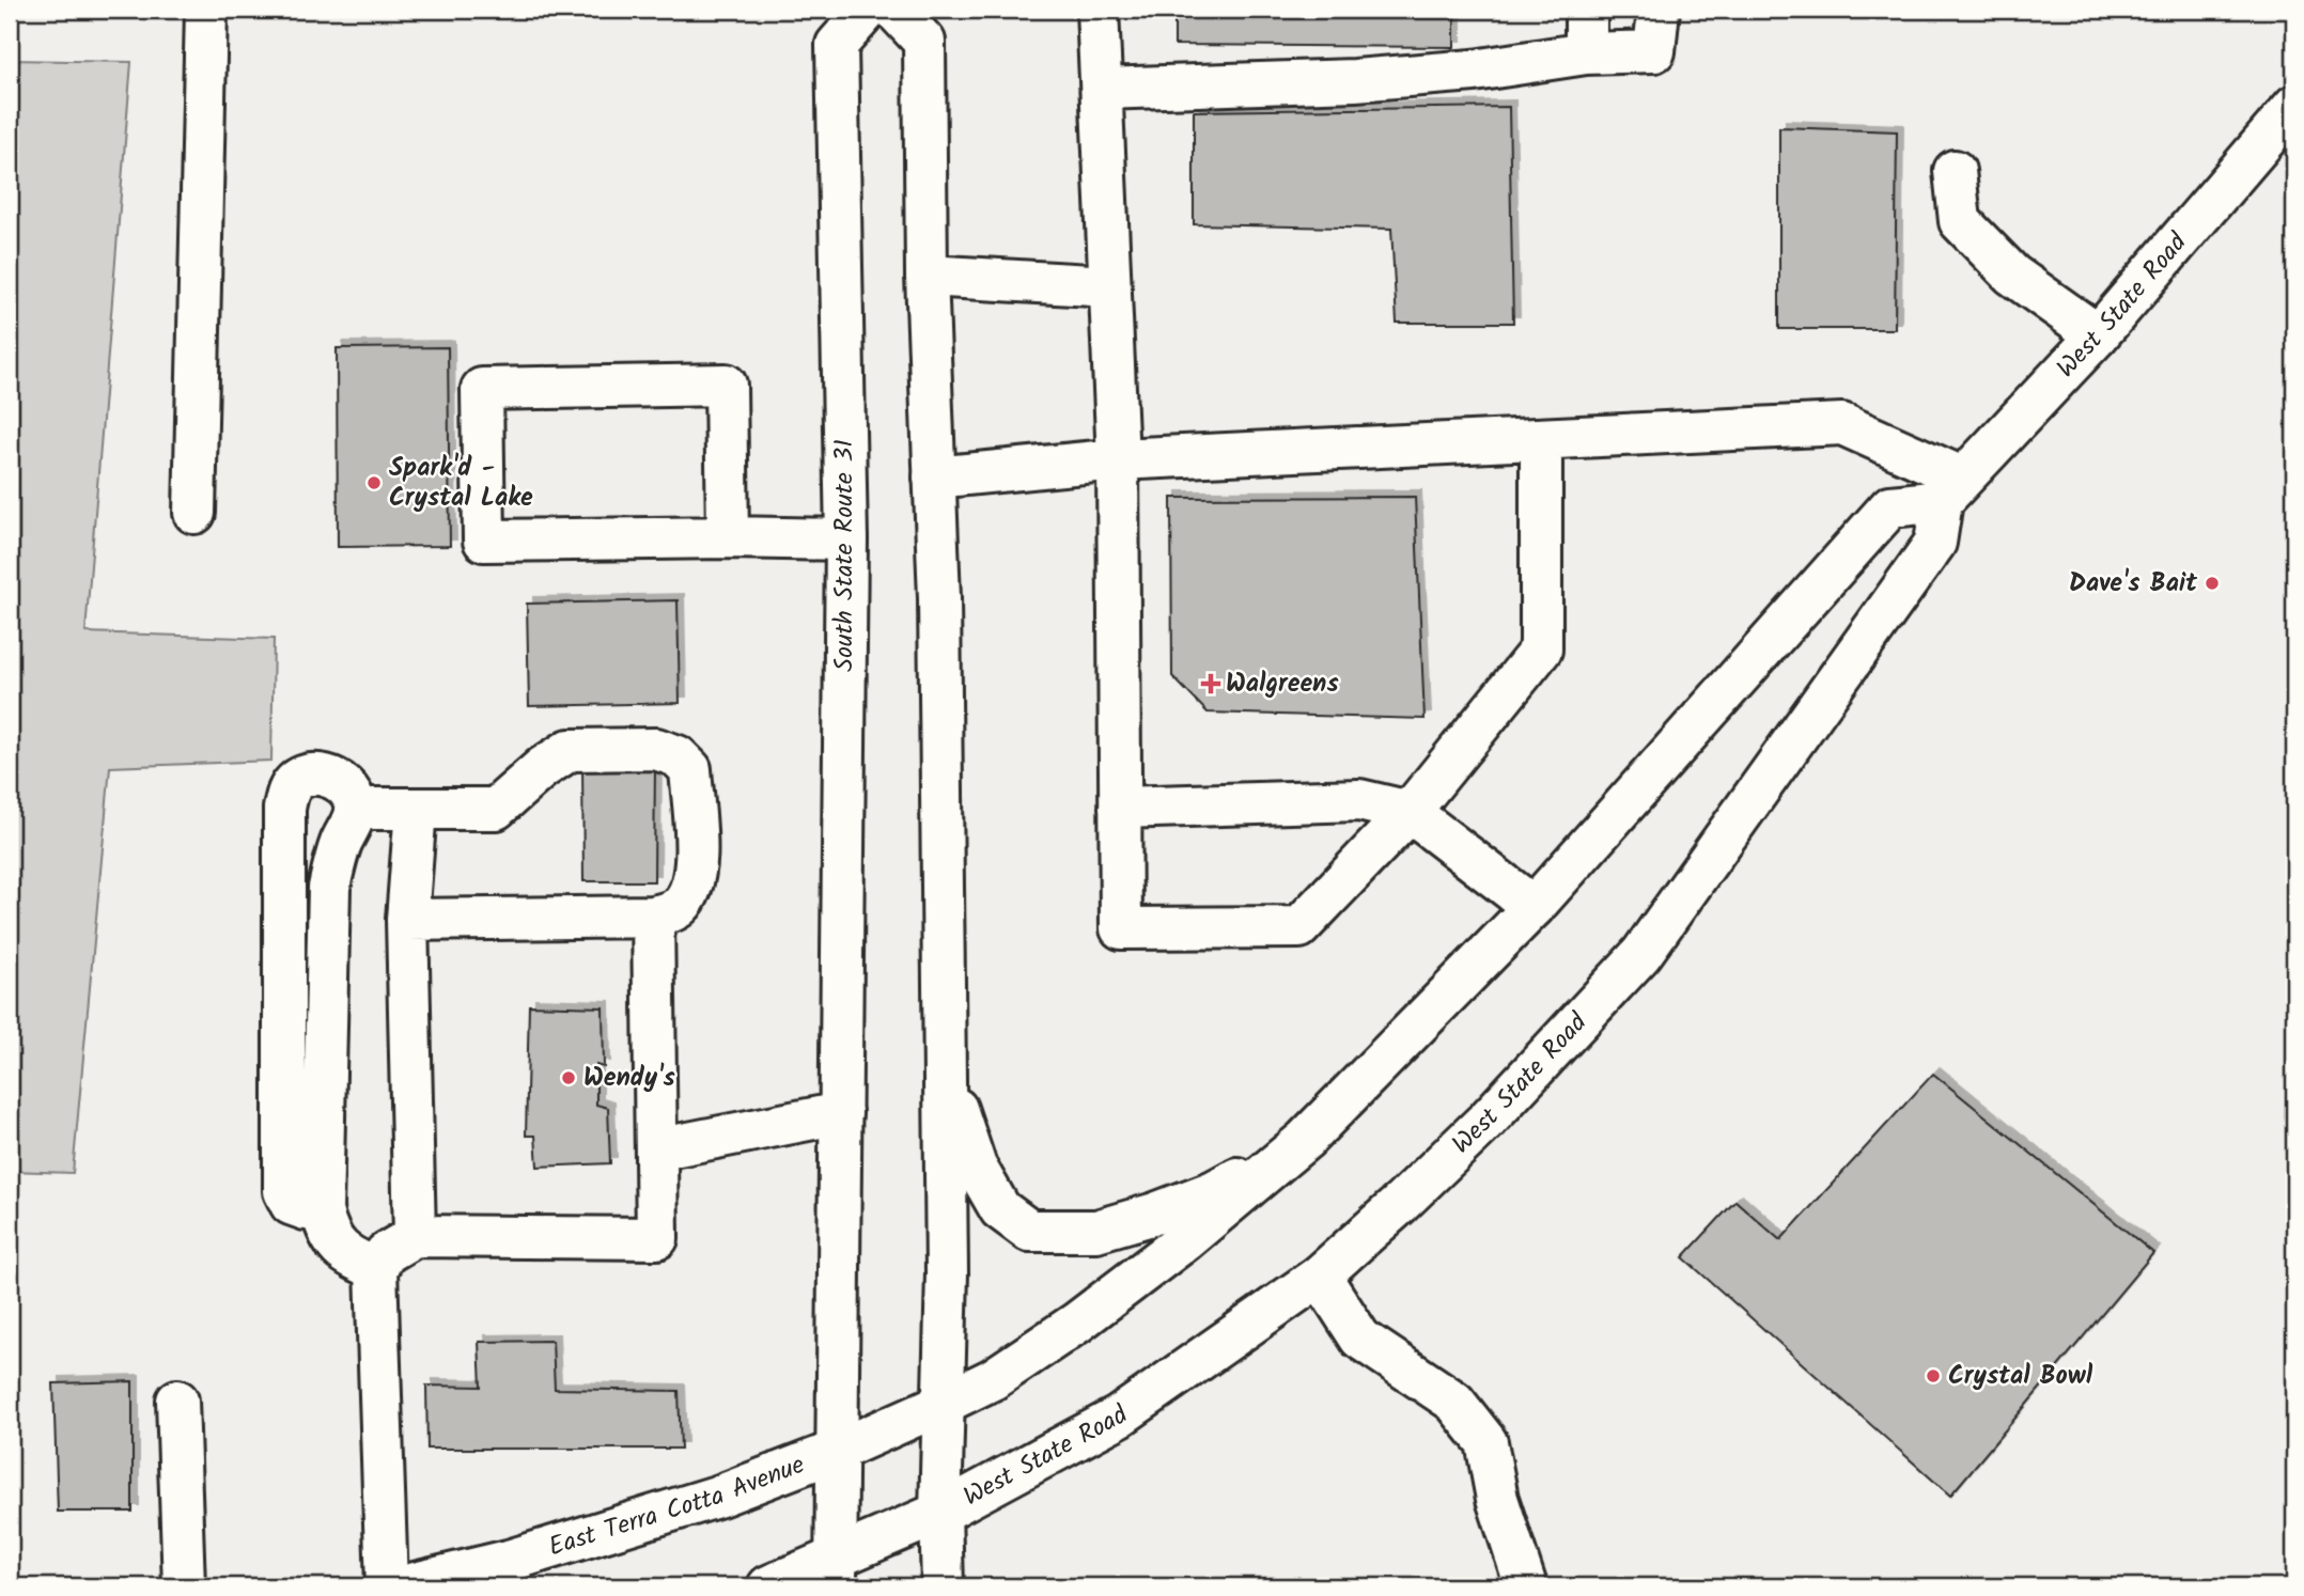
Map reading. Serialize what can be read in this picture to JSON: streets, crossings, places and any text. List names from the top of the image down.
{
  "streets": {
    "main road": ["West State Road", "South State Route 31", "East Terra Cotta Avenue"]
  },
  "crossings": [
    ["South State Route 31", "East Terra Cotta Avenue"]
  ],
  "places": {
    "other": [
      "Spark'd - Crystal Lake",
      "Dave's Bait",
      "Wendy's",
      "Crystal Bowl"
    ],
    "health": ["Walgreens"]
  }
}
